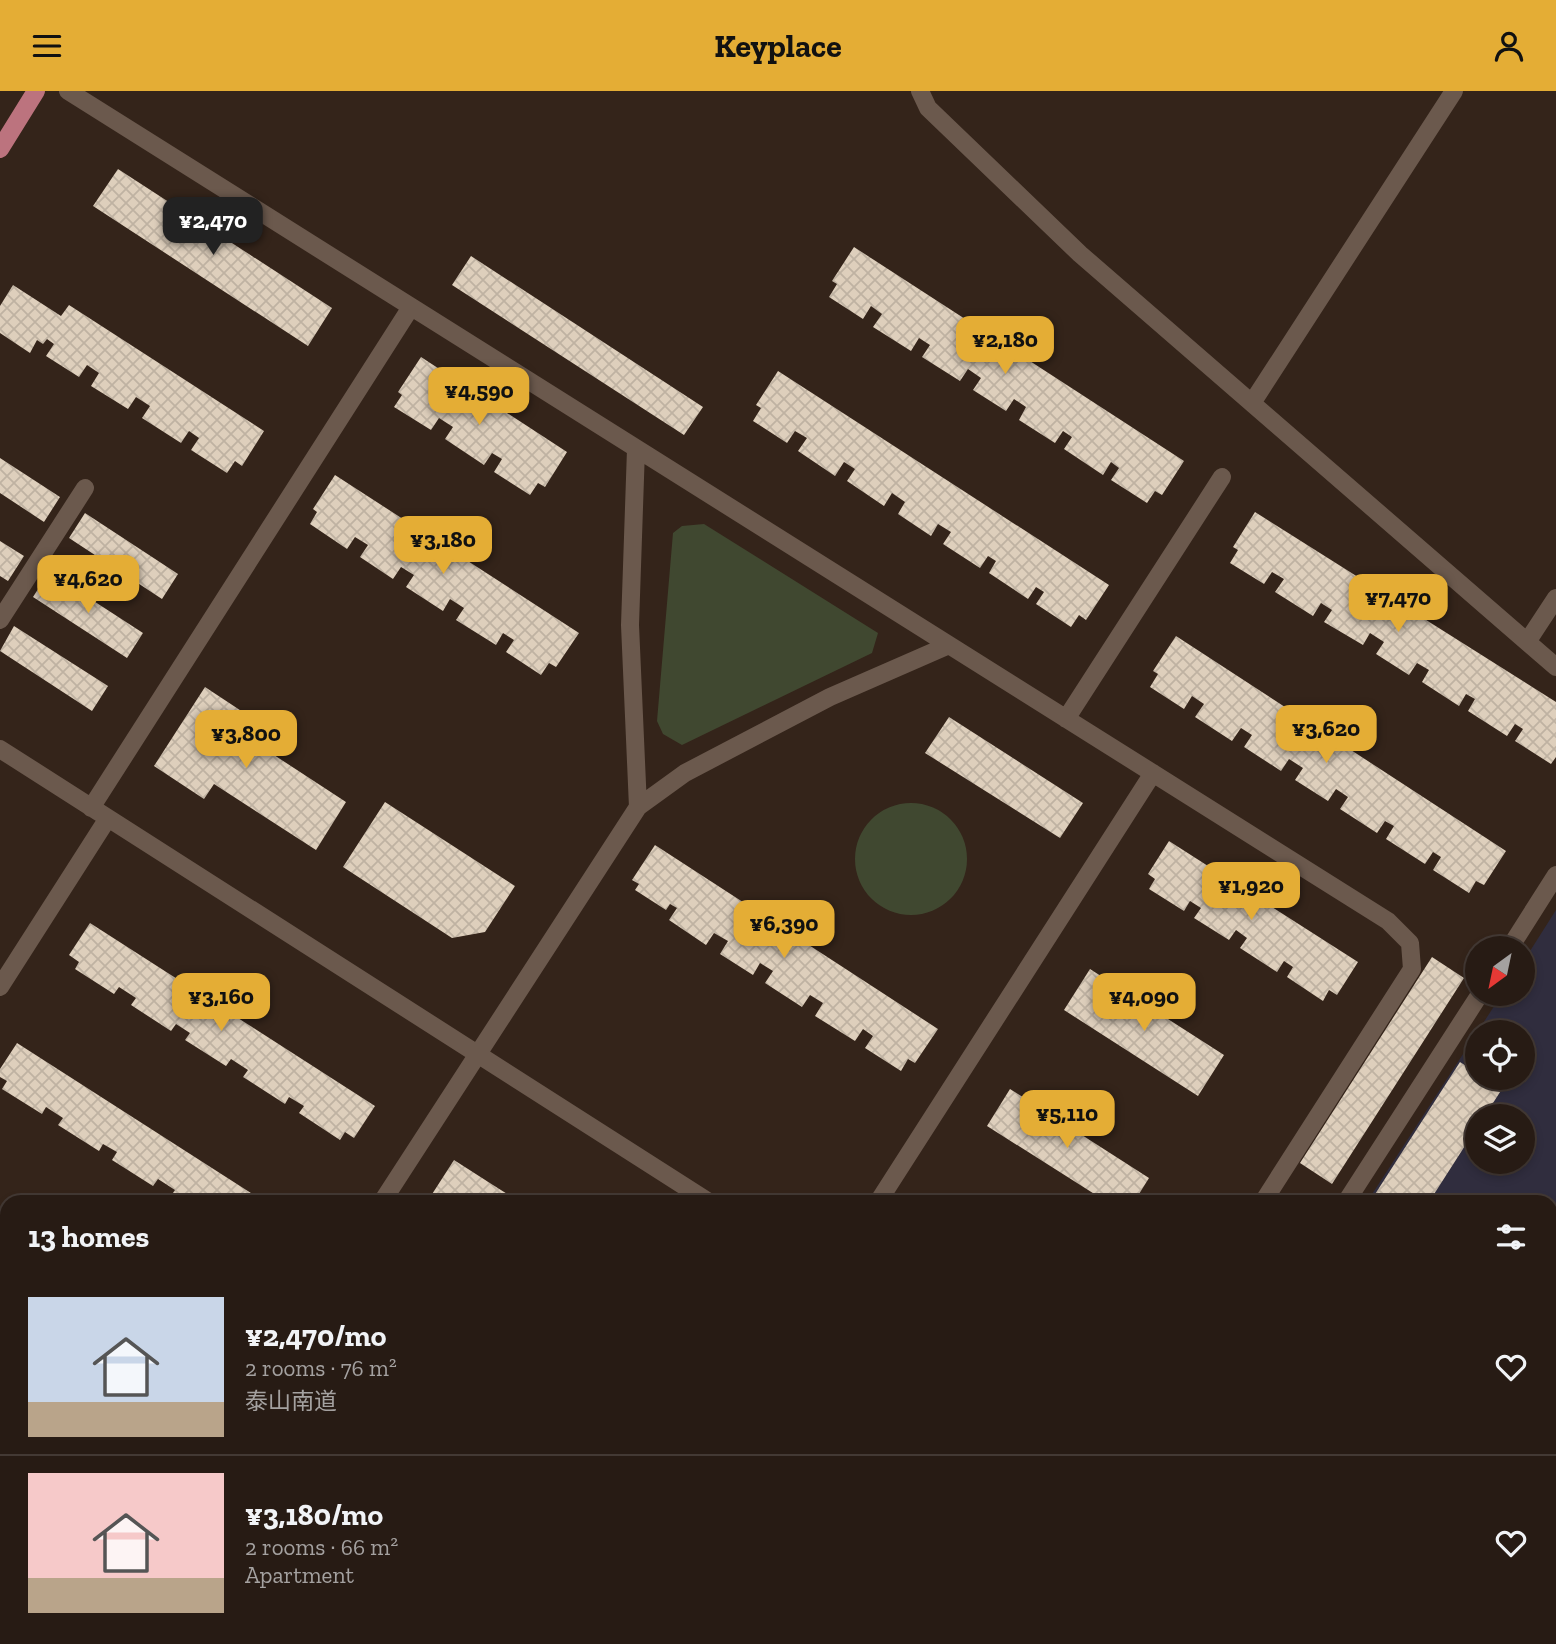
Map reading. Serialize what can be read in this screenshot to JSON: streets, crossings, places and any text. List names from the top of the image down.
{
  "north": "bottom left",
  "page": {
    "header": "Keyplace",
    "price": [
      "¥2,470",
      "¥2,180",
      "¥4,590",
      "¥3,180",
      "¥4,620",
      "¥7,470",
      "¥3,620",
      "¥3,800",
      "¥1,920",
      "¥6,390",
      "¥3,160",
      "¥4,090",
      "¥5,110"
    ],
    "heading": "13 homes",
    "list": [
      {
        "name": "¥2,470/mo",
        "note": "2 rooms · 76 m² · 泰山南道"
      },
      {
        "name": "¥3,180/mo",
        "note": "2 rooms · 66 m² · Apartment"
      }
    ]
  }
}
